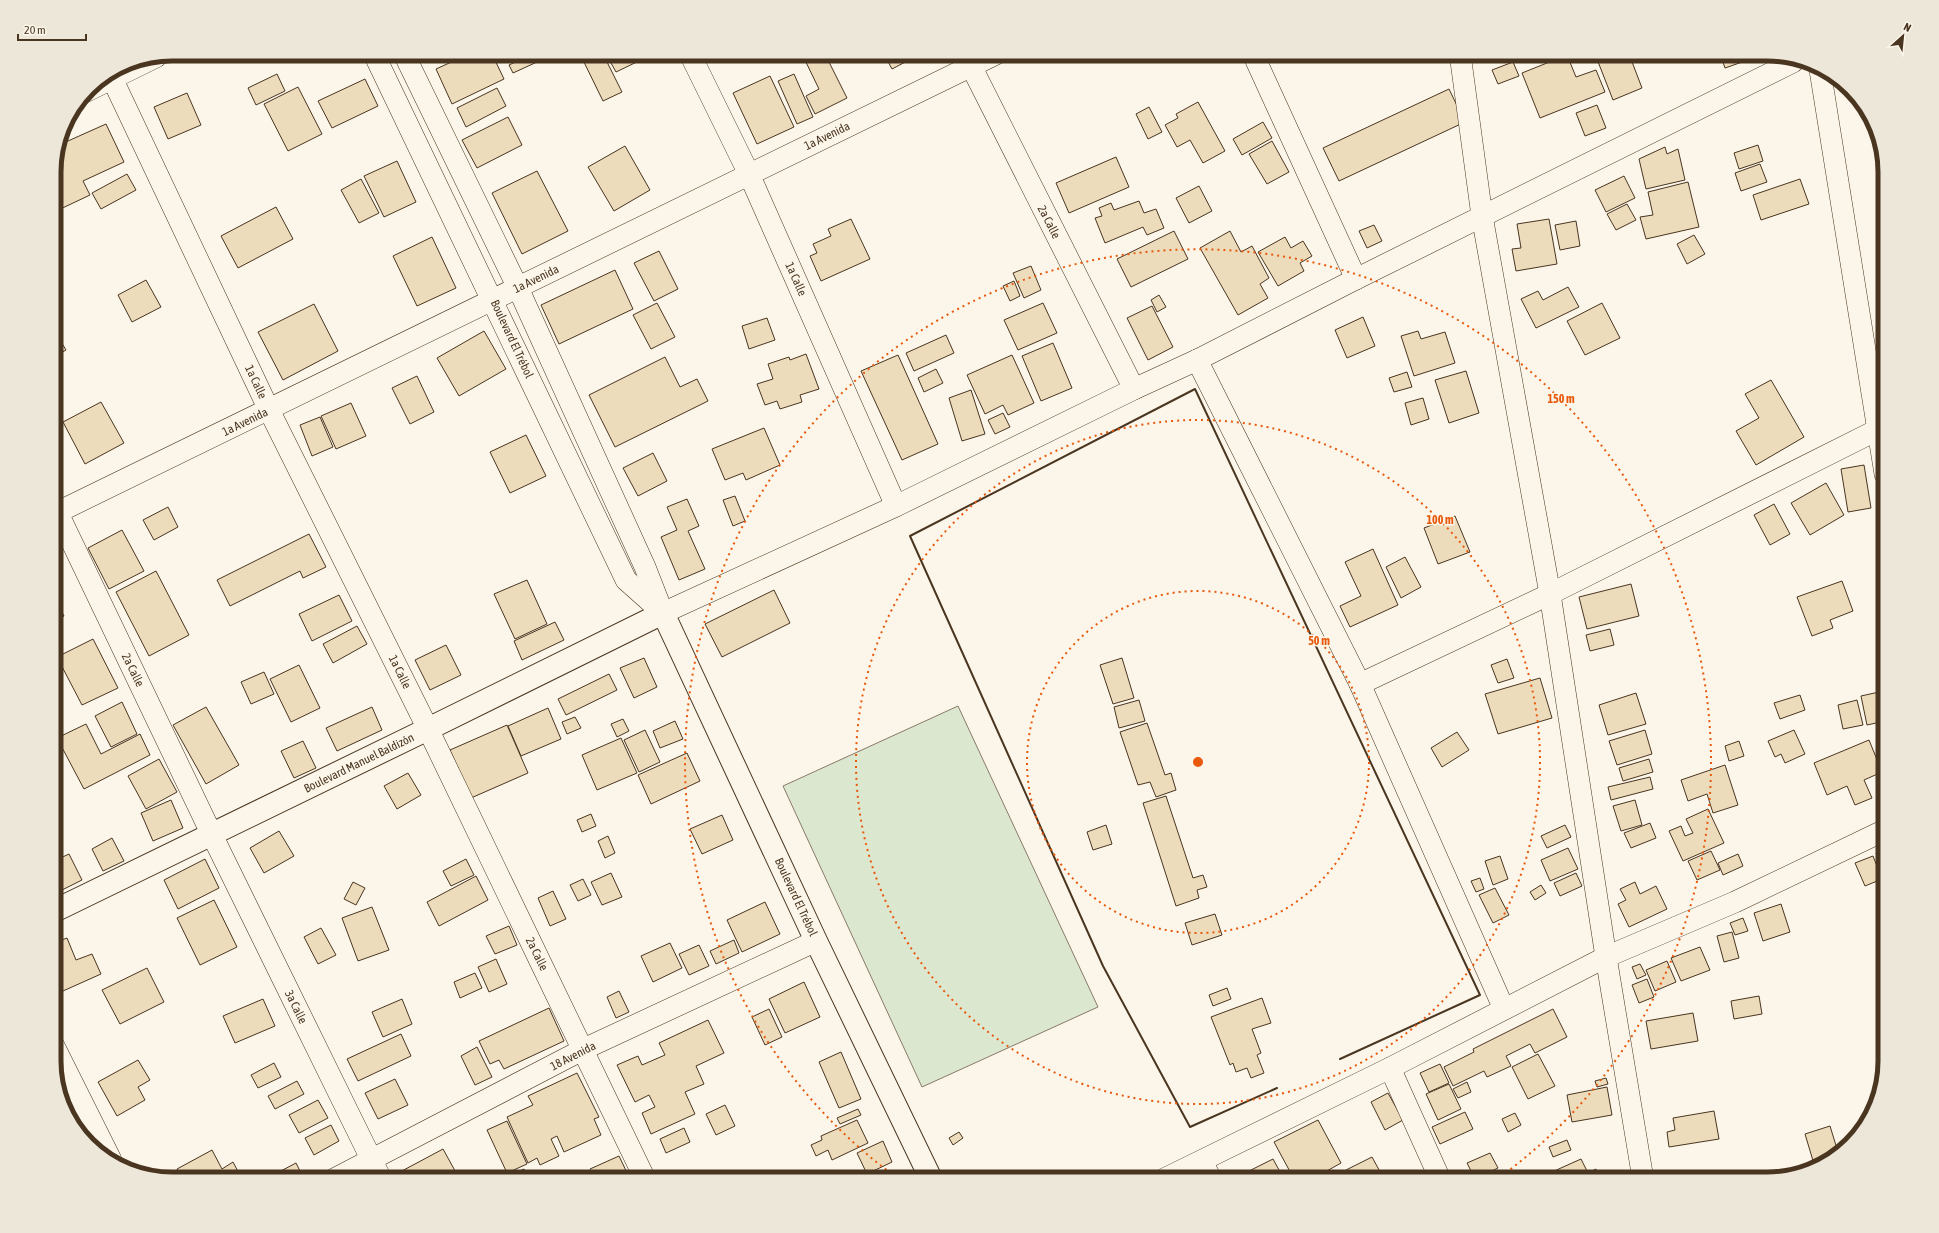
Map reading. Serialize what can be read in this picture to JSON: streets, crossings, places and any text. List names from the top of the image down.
{
  "streets": {
    "main road": ["Boulevard El Trébol", "Boulevard Manuel Baldizón"],
    "street": [
      "1a Avenida",
      "2a Calle",
      "1a Calle",
      "3a Calle",
      "18 Avenida"
    ]
  },
  "crossings": [
    ["1a Avenida", "1a Calle"],
    ["1a Avenida", "Boulevard El Trébol"],
    ["2a Calle", "1a Calle"],
    ["2a Calle", "Boulevard Manuel Baldizón"],
    ["2a Calle", "3a Calle"],
    ["2a Calle", "18 Avenida"],
    ["1a Calle", "Boulevard Manuel Baldizón"],
    ["Boulevard El Trébol", "Boulevard Manuel Baldizón"],
    ["Boulevard El Trébol", "18 Avenida"],
    ["Boulevard Manuel Baldizón", "3a Calle"],
    ["3a Calle", "18 Avenida"]
  ],
  "scale_bar": "20 m",
  "north": "top right",
  "rings": ["150 m", "100 m", "50 m"]
}
